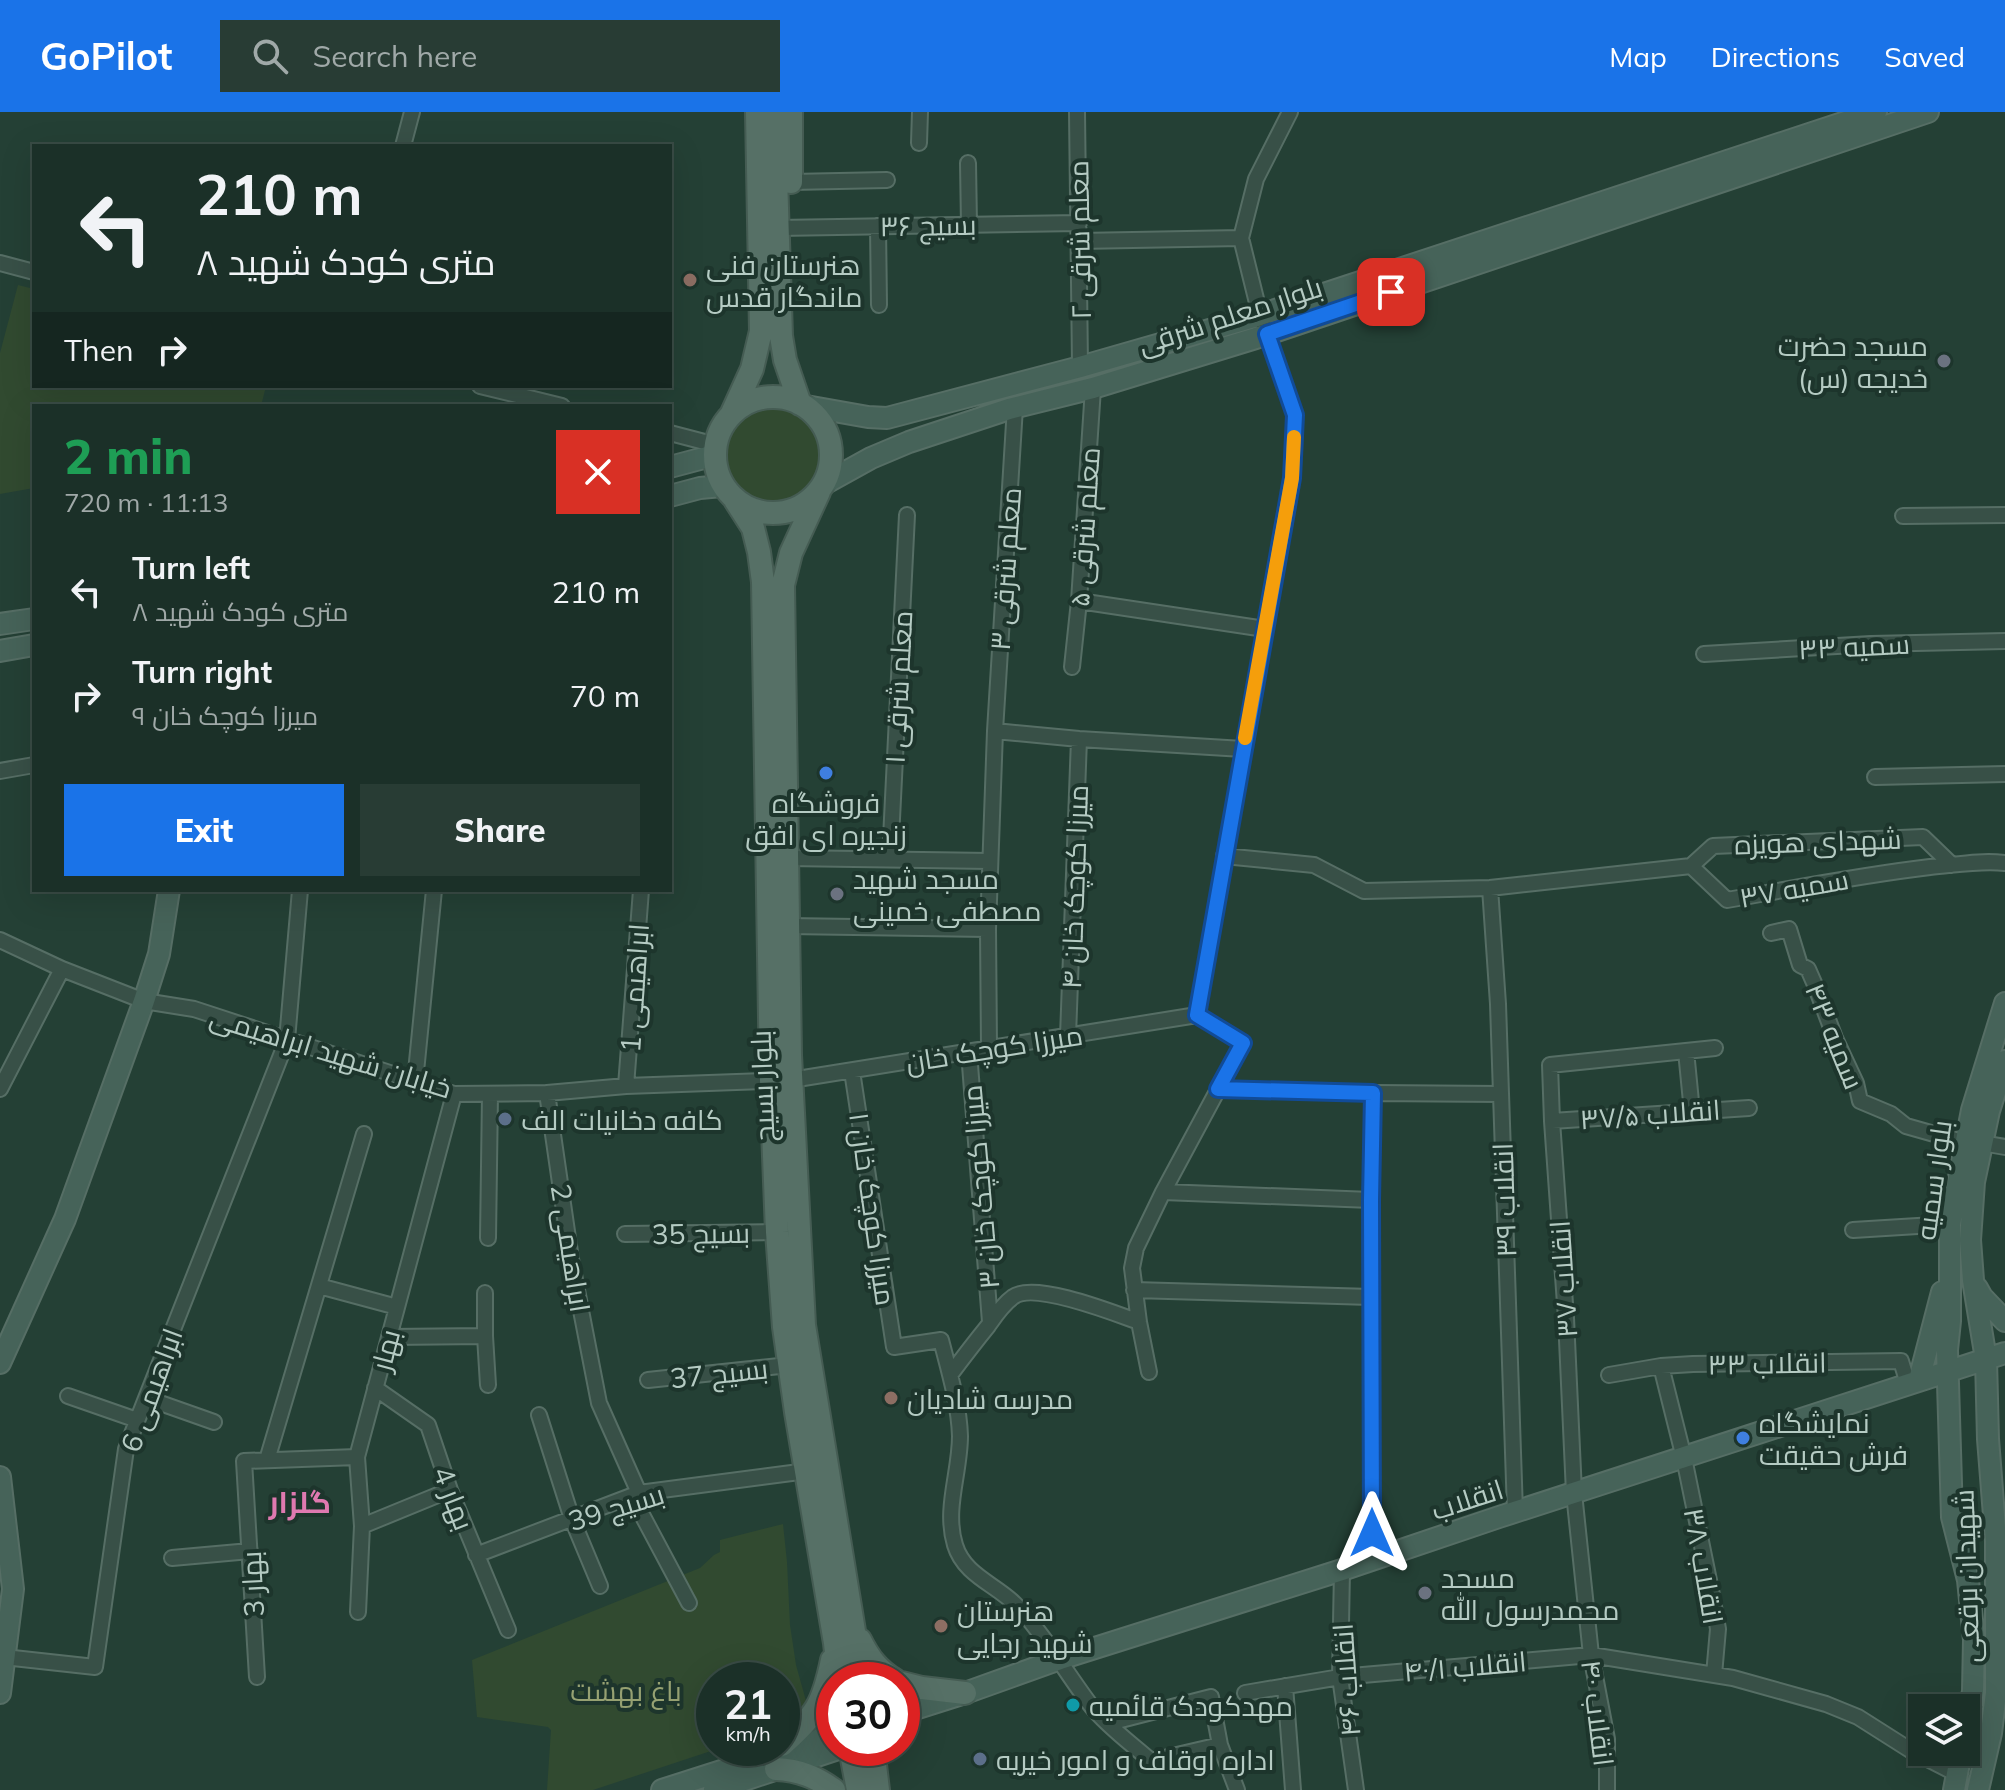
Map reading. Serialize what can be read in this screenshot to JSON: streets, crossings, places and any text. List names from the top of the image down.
{
  "streets": {
    "main road": [
      "بلوار معلم شرقی",
      "بلوار بسیج",
      "بلوار سمیه",
      "انقلاب",
      "شهیدان برقعی"
    ],
    "street": [
      "بسیج ۳۶",
      "معلم شرقی ۲",
      "معلم شرقی ۵",
      "معلم شرقی ۳",
      "سمیه ۳۳",
      "معلم شرقی ۱",
      "شهدای هویزه",
      "میرزا کوچک خان ۴",
      "سمیه ۳۷",
      "ابراهیمی 1",
      "سمیه ۴۳",
      "میرزا کوچک خان",
      "خیابان شهید ابراهیمی",
      "انقلاب ۳۷/۵",
      "میرزا کوچک خان ۳",
      "انقلاب ۳۹",
      "میرزا کوچک خان ۱",
      "بسیج 35",
      "ابراهیمی 2",
      "انقلاب ۳۷",
      "بهار",
      "انقلاب ۳۳",
      "بسیج 37",
      "ابراهیمی 6",
      "بهار 4",
      "بسیج 39",
      "انقلاب ۳۸",
      "بهار 3",
      "انقلاب ۴۰/۱",
      "انقلاب ۴۶",
      "انقلاب ۴۰"
    ]
  },
  "crossings": [
    ["بسیج ۳۶", "معلم شرقی ۲"],
    ["معلم شرقی ۲", "بلوار معلم شرقی"],
    ["بلوار معلم شرقی", "معلم شرقی ۵"],
    ["بلوار معلم شرقی", "معلم شرقی ۳"],
    ["بلوار معلم شرقی", "بلوار بسیج"],
    ["معلم شرقی ۳", "میرزا کوچک خان"],
    ["شهدای هویزه", "سمیه ۳۷"],
    ["شهدای هویزه", "انقلاب ۳۹"],
    ["میرزا کوچک خان ۴", "میرزا کوچک خان"],
    ["ابراهیمی 1", "خیابان شهید ابراهیمی"],
    ["سمیه ۴۳", "بلوار سمیه"],
    ["میرزا کوچک خان", "خیابان شهید ابراهیمی"],
    ["میرزا کوچک خان", "بلوار بسیج"],
    ["میرزا کوچک خان", "میرزا کوچک خان ۳"],
    ["میرزا کوچک خان", "میرزا کوچک خان ۱"],
    ["خیابان شهید ابراهیمی", "بلوار بسیج"],
    ["خیابان شهید ابراهیمی", "ابراهیمی 2"],
    ["خیابان شهید ابراهیمی", "بهار"],
    ["خیابان شهید ابراهیمی", "ابراهیمی 6"],
    ["بلوار بسیج", "بسیج 35"],
    ["بلوار بسیج", "بسیج 37"],
    ["بلوار بسیج", "بسیج 39"],
    ["انقلاب ۳۷/۵", "انقلاب ۳۷"],
    ["بلوار سمیه", "انقلاب"],
    ["بلوار سمیه", "شهیدان برقعی"],
    ["انقلاب ۳۹", "انقلاب"],
    ["ابراهیمی 2", "بسیج 39"],
    ["انقلاب ۳۷", "انقلاب"],
    ["انقلاب ۳۷", "انقلاب ۴۰"],
    ["بهار", "بهار 4"],
    ["انقلاب ۳۳", "انقلاب"],
    ["انقلاب ۳۳", "انقلاب ۳۸"],
    ["بهار 4", "بسیج 39"],
    ["انقلاب", "انقلاب ۳۸"],
    ["انقلاب", "شهیدان برقعی"],
    ["انقلاب", "انقلاب ۴۶"],
    ["انقلاب", "انقلاب ۴۰"],
    ["انقلاب ۳۸", "انقلاب ۴۰/۱"],
    ["انقلاب ۴۰/۱", "انقلاب ۴۶"],
    ["انقلاب ۴۰/۱", "انقلاب ۴۰"]
  ],
  "districts": ["گلزار"],
  "parks": ["باغ بهشت"],
  "places": [
    "هنرستان فنی ماندگار قدس",
    "مسجد حضرت خدیجه (س)",
    "فروشگاه زنجیره ای افق",
    "مسجد شهید مصطفی خمینی",
    "کافه دخانیات الف",
    "مدرسه شادیان",
    "نمایشگاه فرش حقیقت",
    "مسجد محمدرسول الله",
    "هنرستان شهید رجایی",
    "مهدکودک قائمیه",
    "اداره اوقاف و امور خیریه"
  ],
  "page": {
    "header": "GoPilot",
    "search": "Search here",
    "nav": ["Map", "Directions", "Saved"],
    "turn": ["210 m", "۸ متری کودک شهید"],
    "then": "Then",
    "heading": ["2 min", "720 m · 11:13"],
    "list": [
      {
        "name": "Turn left",
        "note": "۸ متری کودک شهید",
        "value": "210 m"
      },
      {
        "name": "Turn right",
        "note": "میرزا کوچک خان ۹",
        "value": "70 m"
      }
    ],
    "buttons": ["Exit", "Share"],
    "speed": "21 km/h",
    "limit": "30"
  }
}
